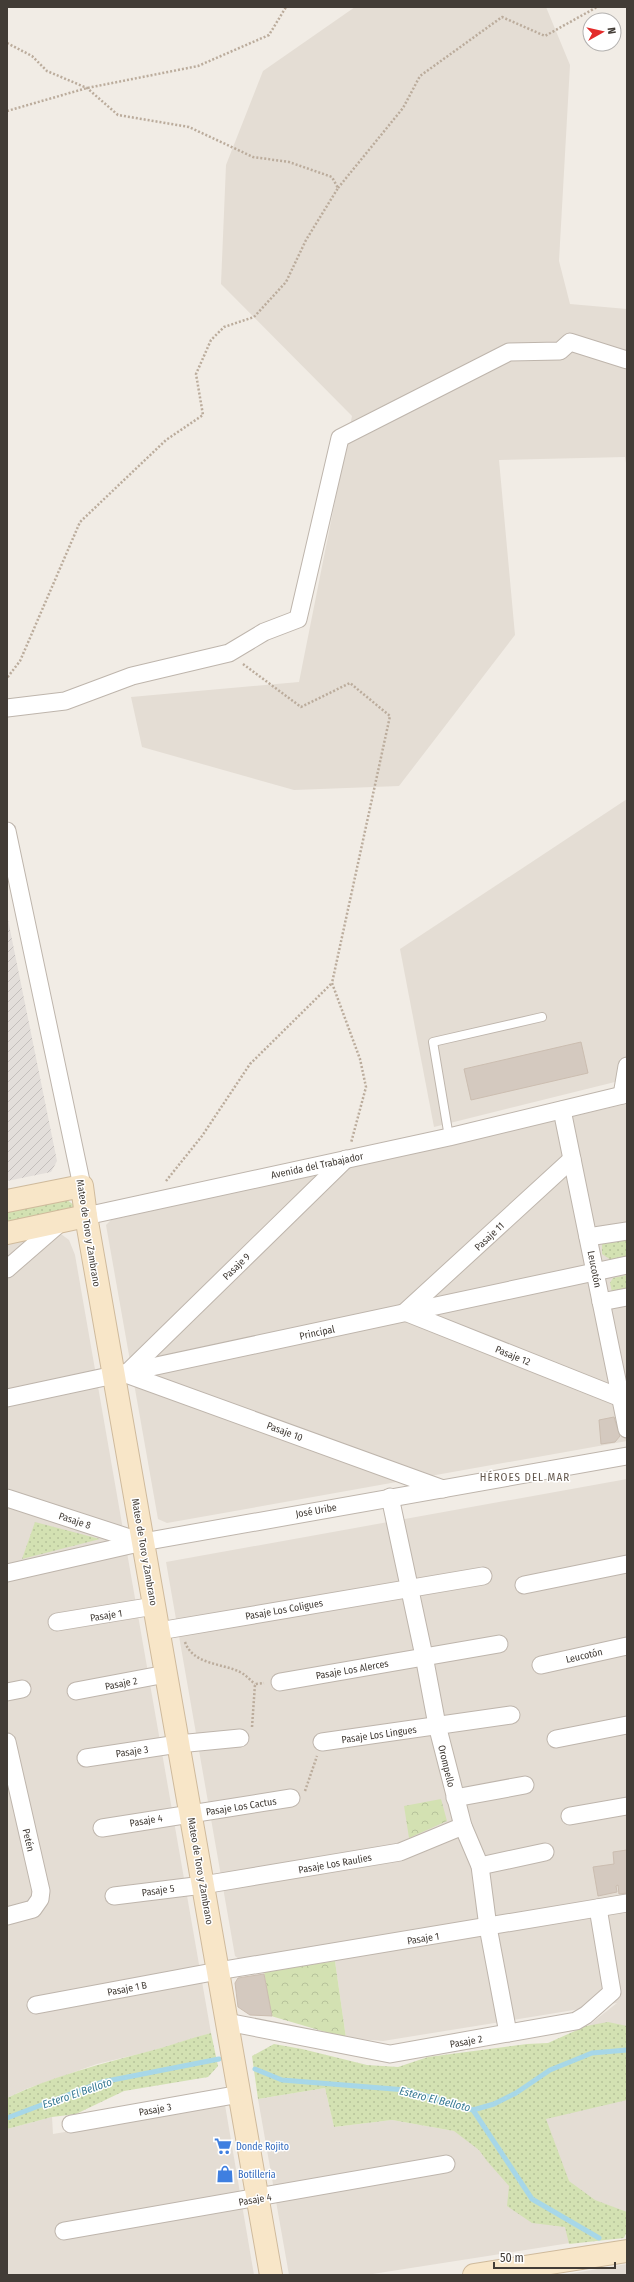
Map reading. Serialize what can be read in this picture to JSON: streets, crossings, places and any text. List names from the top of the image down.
{
  "streets": {
    "street": [
      "Avenida del Trabajador",
      "Mateo de Toro y Zambrano",
      "Pasaje 11",
      "Pasaje 9",
      "Leucotón",
      "Principal",
      "Pasaje 12",
      "Pasaje 10",
      "José Uribe",
      "Pasaje 8",
      "Pasaje Los Coligues",
      "Pasaje 1",
      "Pasaje Los Alerces",
      "Pasaje 2",
      "Pasaje Los Lingues",
      "Pasaje 3",
      "Orompello",
      "Pasaje Los Cactus",
      "Pasaje 4",
      "Petén",
      "Pasaje Los Raulies",
      "Pasaje 5",
      "Pasaje 1 B"
    ]
  },
  "crossings": [
    ["Avenida del Trabajador", "Mateo de Toro y Zambrano"],
    ["Avenida del Trabajador", "Pasaje 9"],
    ["Avenida del Trabajador", "Leucotón"],
    ["Mateo de Toro y Zambrano", "Pasaje 9"],
    ["Mateo de Toro y Zambrano", "Principal"],
    ["Mateo de Toro y Zambrano", "Pasaje 10"],
    ["Mateo de Toro y Zambrano", "José Uribe"],
    ["Mateo de Toro y Zambrano", "Pasaje 8"],
    ["Mateo de Toro y Zambrano", "Pasaje Los Coligues"],
    ["Mateo de Toro y Zambrano", "Pasaje 1"],
    ["Mateo de Toro y Zambrano", "Pasaje 2"],
    ["Mateo de Toro y Zambrano", "Pasaje 3"],
    ["Mateo de Toro y Zambrano", "Pasaje Los Cactus"],
    ["Mateo de Toro y Zambrano", "Pasaje 4"],
    ["Mateo de Toro y Zambrano", "Pasaje Los Raulies"],
    ["Mateo de Toro y Zambrano", "Pasaje 5"],
    ["Mateo de Toro y Zambrano", "Pasaje 1 B"],
    ["Pasaje 11", "Leucotón"],
    ["Pasaje 11", "Principal"],
    ["Pasaje 11", "Pasaje 12"],
    ["Pasaje 9", "Principal"],
    ["Pasaje 9", "Pasaje 10"],
    ["Leucotón", "Principal"],
    ["Leucotón", "Pasaje 12"],
    ["Principal", "Pasaje 12"],
    ["Principal", "Pasaje 10"],
    ["Pasaje 10", "José Uribe"],
    ["José Uribe", "Pasaje 8"],
    ["José Uribe", "Orompello"],
    ["Pasaje Los Coligues", "Orompello"],
    ["Pasaje 1", "Pasaje 2"],
    ["Pasaje 1", "Orompello"],
    ["Pasaje 1", "Pasaje 1 B"],
    ["Pasaje Los Alerces", "Orompello"],
    ["Pasaje 2", "Orompello"],
    ["Pasaje Los Lingues", "Orompello"],
    ["Orompello", "Pasaje Los Raulies"],
    ["Pasaje Los Cactus", "Pasaje 4"],
    ["Pasaje Los Raulies", "Pasaje 5"]
  ],
  "districts": ["HÉROES DEL MAR"],
  "water": ["Estero El Belloto"],
  "places": {
    "supermarket": ["Donde Rojito"],
    "shop": ["Botilleria"]
  },
  "scale_bar": "50 m",
  "north": "right"
}
